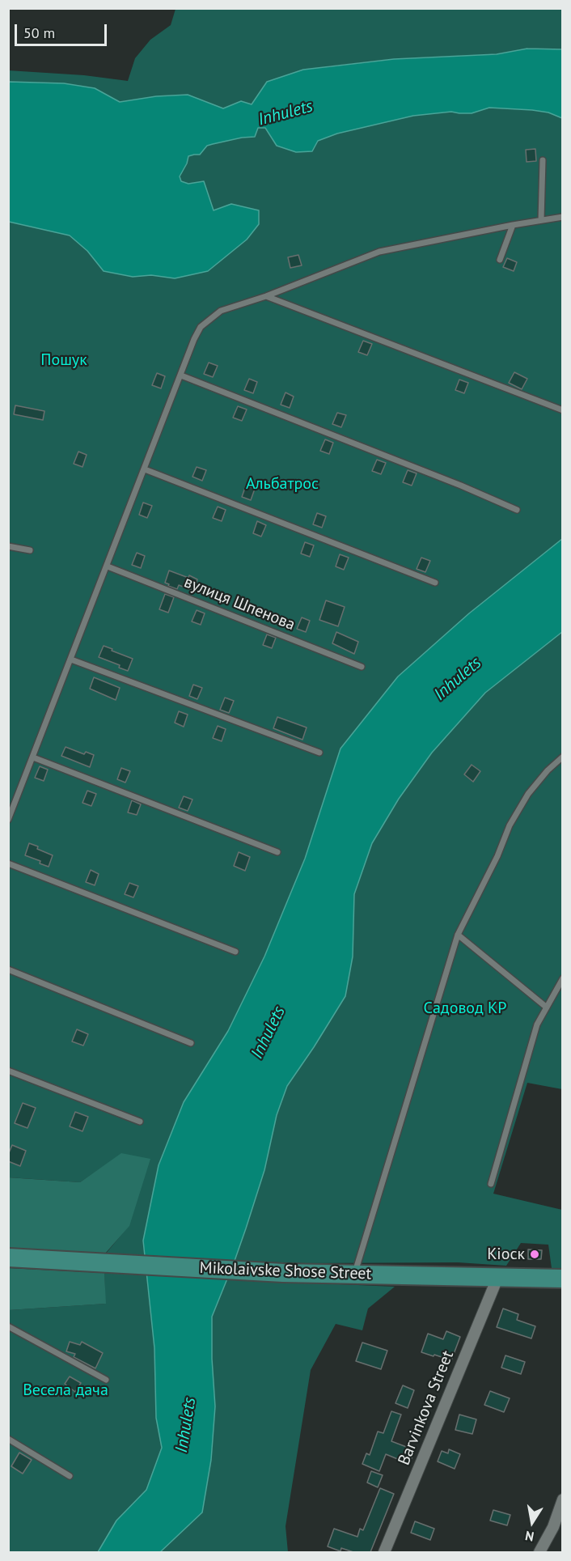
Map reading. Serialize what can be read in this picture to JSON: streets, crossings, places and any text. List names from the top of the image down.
{
  "streets": {
    "main road": ["Mikolaivske Shose Street"],
    "street": ["Barvinkova Street"],
    "lane": ["вулиця Шпенова"]
  },
  "crossings": [
    ["Mikolaivske Shose Street", "Barvinkova Street"]
  ],
  "water": ["Inhulets"],
  "parks": [
    "Пошук",
    "Альбатрос",
    "Садовод КР",
    "Весела дача"
  ],
  "places": ["Кіоск"],
  "scale_bar": "50 m",
  "north": "bottom"
}
